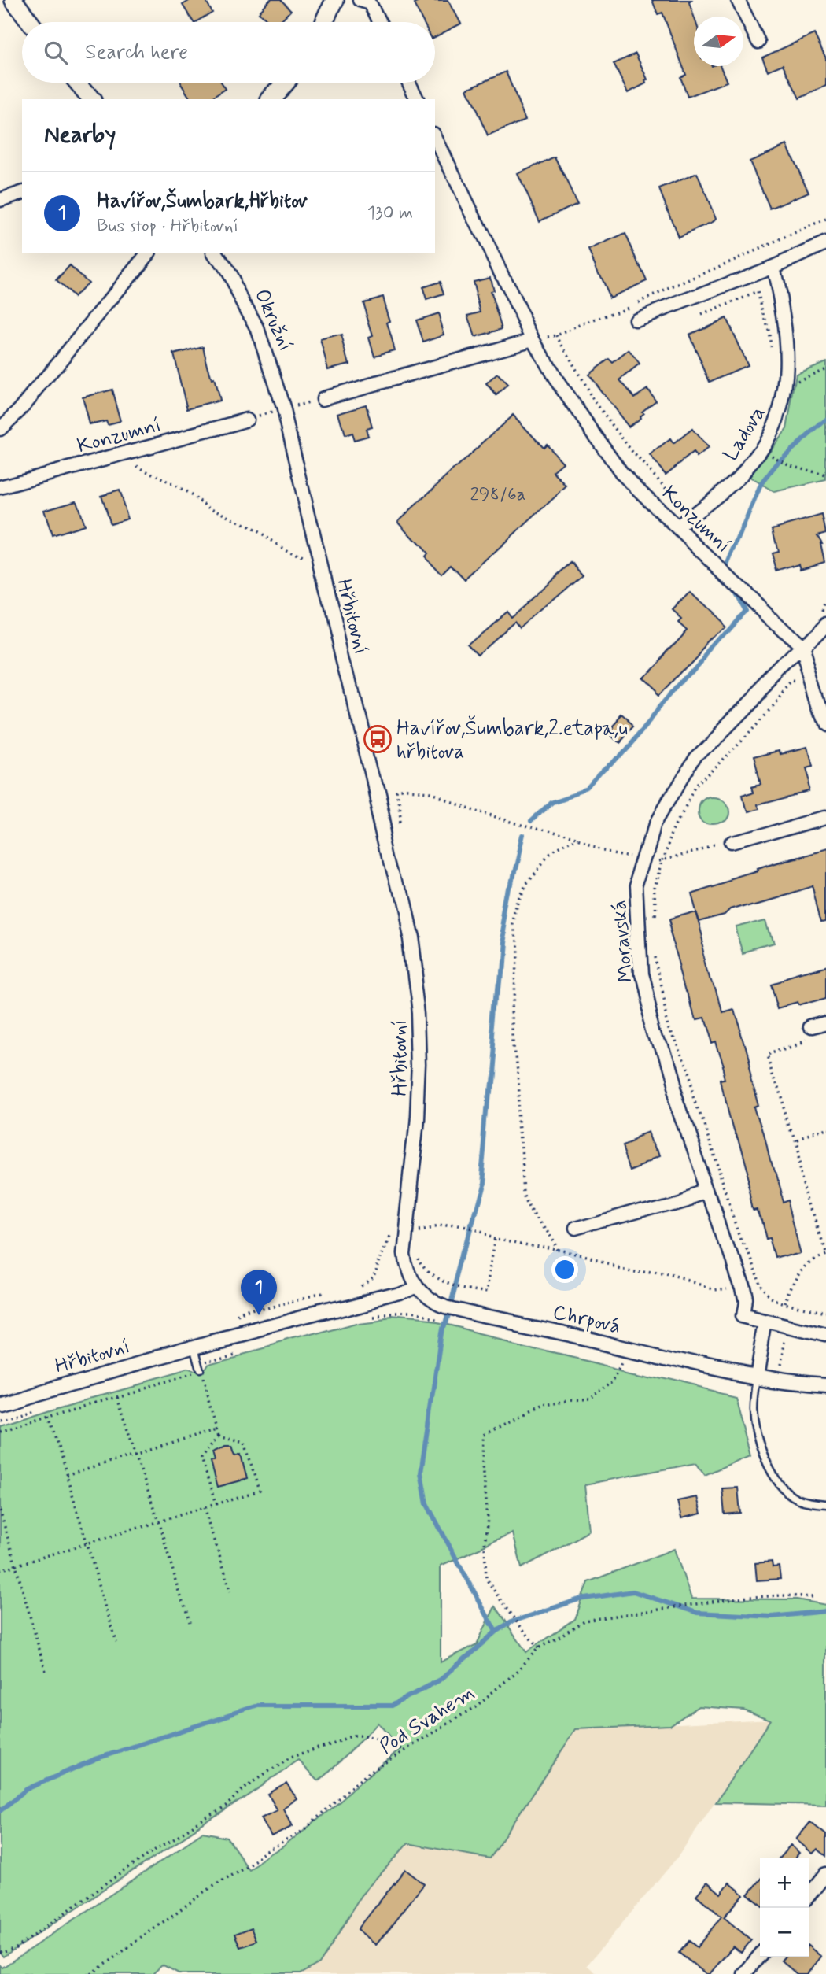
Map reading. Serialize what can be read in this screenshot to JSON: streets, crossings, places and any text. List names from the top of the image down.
{
  "streets": {
    "street": [
      "Okružní",
      "Ladova",
      "Konzumní",
      "Hřbitovní",
      "Moravská",
      "Chrpová"
    ],
    "path": ["Pod Svahem"]
  },
  "crossings": [
    ["Okružní", "Hřbitovní"],
    ["Ladova", "Konzumní"],
    ["Konzumní", "Moravská"],
    ["Hřbitovní", "Chrpová"]
  ],
  "places": {
    "bus stop": ["Havířov,Šumbark,2.etapa,u hřbitova"]
  },
  "house_numbers": ["298/6a"],
  "north": "right",
  "page": {
    "search": "Search here",
    "heading": "Nearby",
    "list": [
      {
        "mark": "1",
        "name": "Havířov,Šumbark,Hřbitov",
        "note": "Bus stop · Hřbitovní",
        "value": "130 m"
      }
    ],
    "pins": "1",
    "map_buttons": ["+", "−"]
  }
}
